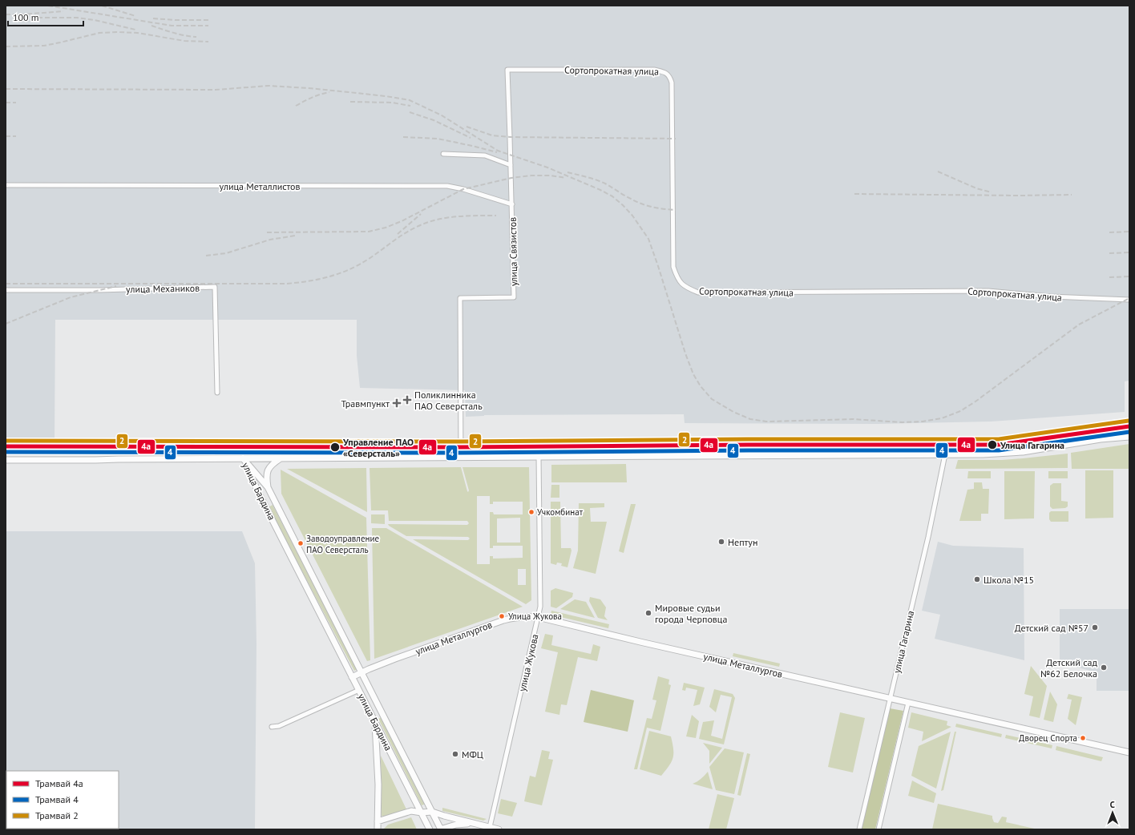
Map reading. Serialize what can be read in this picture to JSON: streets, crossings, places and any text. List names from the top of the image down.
{
  "streets": {
    "main road": ["улица Бардина", "улица Металлургов"],
    "street": [
      "Сортопрокатная улица",
      "улица Металлистов",
      "улица Связистов",
      "улица Механиков",
      "улица Гагарина",
      "улица Жукова"
    ]
  },
  "crossings": [
    ["Сортопрокатная улица", "улица Связистов"],
    ["улица Металлистов", "улица Связистов"],
    ["улица Бардина", "улица Металлургов"],
    ["улица Металлургов", "улица Гагарина"],
    ["улица Металлургов", "улица Жукова"]
  ],
  "places": {
    "health": ["Поликлинника ПАО Северсталь", "Травмпункт"],
    "other": [
      "Улица Гагарина",
      "Управление ПАО «Северсталь»",
      "Учкомбинат",
      "Нептун",
      "Заводоуправление ПАО Северсталь",
      "Школа №15",
      "Мировые судьи города Черповца",
      "Улица Жукова",
      "Детский сад №57",
      "Детский сад №62 Белочка",
      "Дворец Спорта",
      "МФЦ"
    ]
  },
  "lines": ["tram line 2", "tram line 4а", "tram line 4"],
  "legend": ["Трамвай 4а", "Трамвай 4", "Трамвай 2"],
  "scale_bar": "100 m",
  "north": "top"
}
